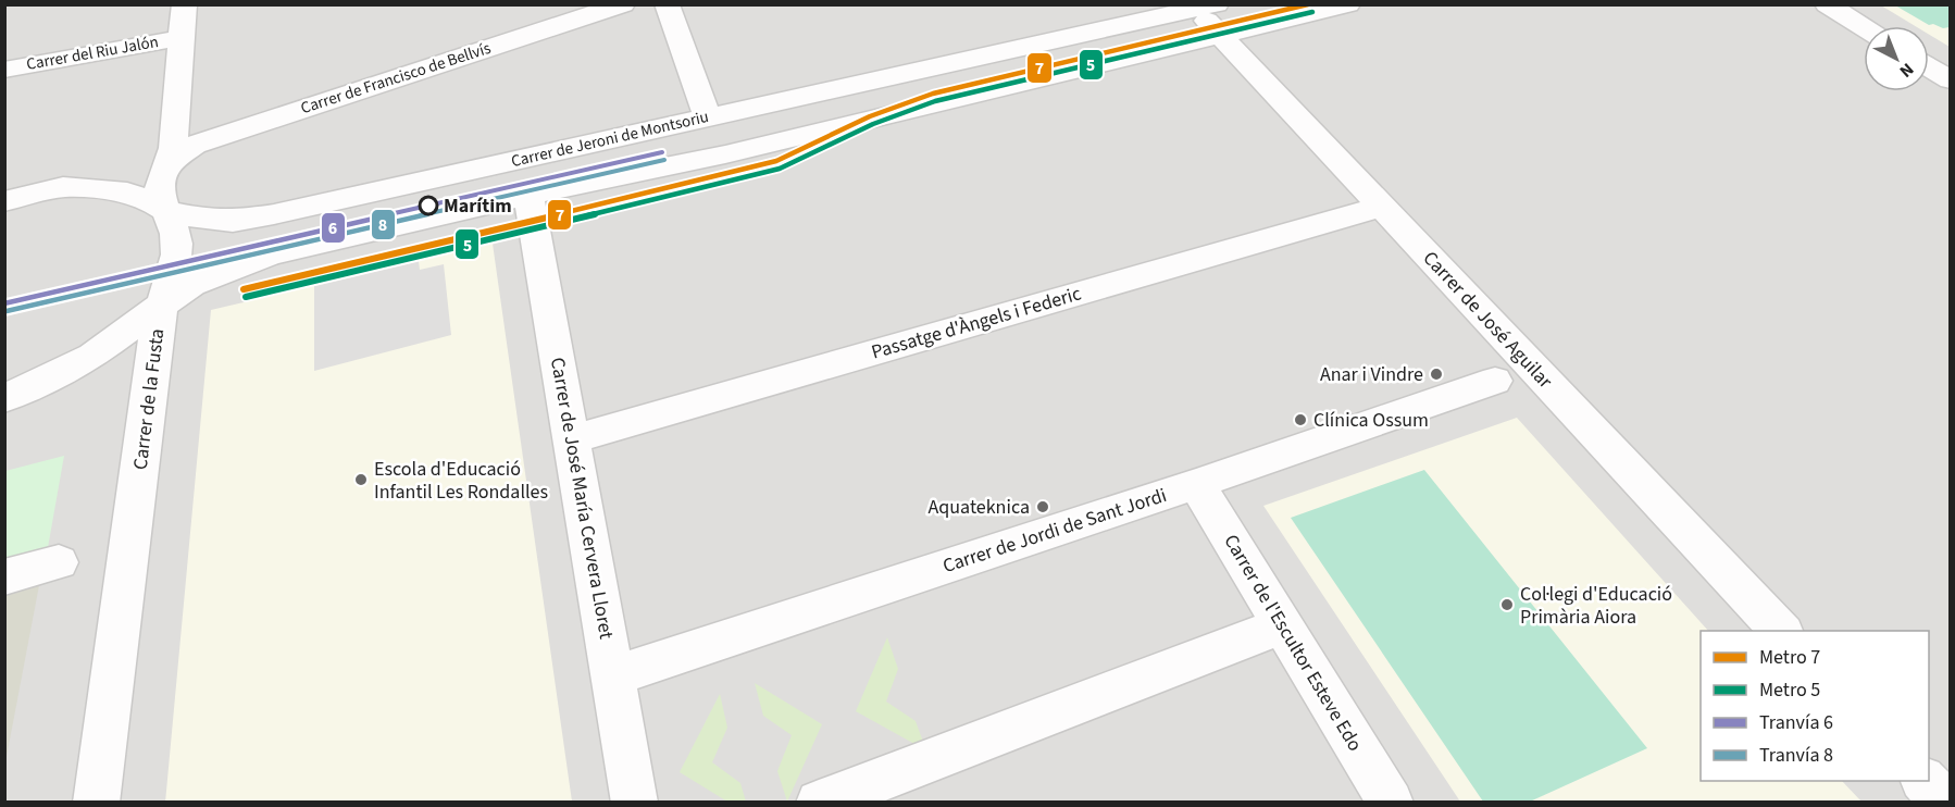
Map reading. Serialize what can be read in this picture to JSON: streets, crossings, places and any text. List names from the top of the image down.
{
  "streets": {
    "street": [
      "Carrer del Riu Jalón",
      "Carrer de Francisco de Bellvís",
      "Carrer de Jeroni de Montsoriu",
      "Carrer de José Aguilar",
      "Passatge d'Àngels i Federic",
      "Carrer de la Fusta",
      "Carrer de José María Cervera Lloret",
      "Carrer de Jordi de Sant Jordi",
      "Carrer de l'Escultor Esteve Edo"
    ]
  },
  "crossings": [
    ["Carrer del Riu Jalón", "Carrer de la Fusta"],
    ["Carrer de Francisco de Bellvís", "Carrer de la Fusta"],
    ["Carrer de Jeroni de Montsoriu", "Carrer de José Aguilar"],
    ["Carrer de Jeroni de Montsoriu", "Carrer de la Fusta"],
    ["Carrer de Jeroni de Montsoriu", "Carrer de José María Cervera Lloret"],
    ["Carrer de José Aguilar", "Passatge d'Àngels i Federic"],
    ["Passatge d'Àngels i Federic", "Carrer de José María Cervera Lloret"],
    ["Carrer de José María Cervera Lloret", "Carrer de Jordi de Sant Jordi"],
    ["Carrer de Jordi de Sant Jordi", "Carrer de l'Escultor Esteve Edo"]
  ],
  "places": [
    "Marítim",
    "Anar i Vindre",
    "Clínica Ossum",
    "Escola d'Educació Infantil Les Rondalles",
    "Aquateknica",
    "Col·legi d'Educació Primària Aiora"
  ],
  "lines": [
    "metro line 7",
    "metro line 5",
    "tram line 6",
    "tram line 8"
  ],
  "legend": [
    "Metro 7",
    "Metro 5",
    "Tranvía 6",
    "Tranvía 8"
  ],
  "north": "bottom right"
}
